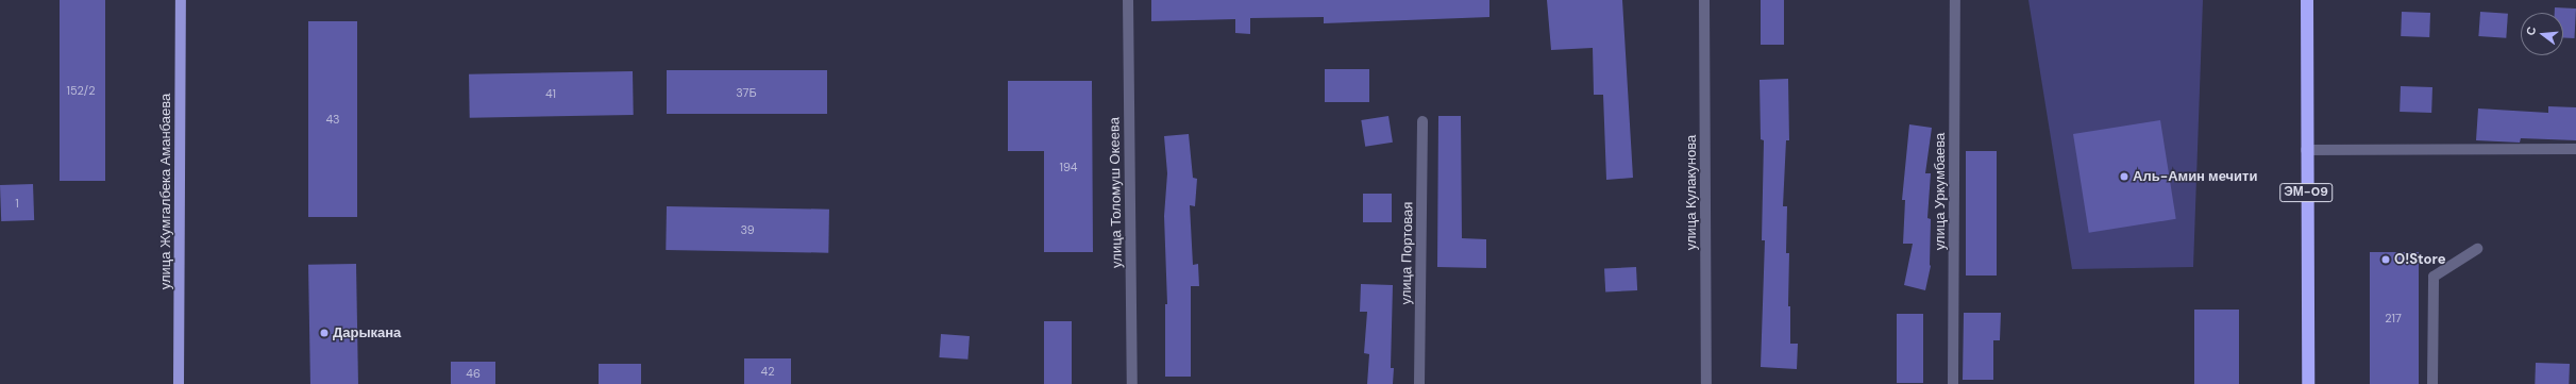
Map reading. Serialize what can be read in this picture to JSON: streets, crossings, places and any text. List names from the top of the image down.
{
  "streets": {
    "highway": ["ЭМ-09"],
    "main road": ["улица Жумгалбека Аманбаева"],
    "street": [
      "улица Уркумбаева",
      "улица Толомуш Океева",
      "улица Кулакунова",
      "улица Портовая"
    ]
  },
  "places": ["Аль-Амин мечити", "O!Store", "Дарыкана"],
  "house_numbers": [
    "152/2",
    "37Б",
    "41",
    "43",
    "194",
    "1",
    "39",
    "217",
    "42",
    "46"
  ],
  "north": "left"
}
